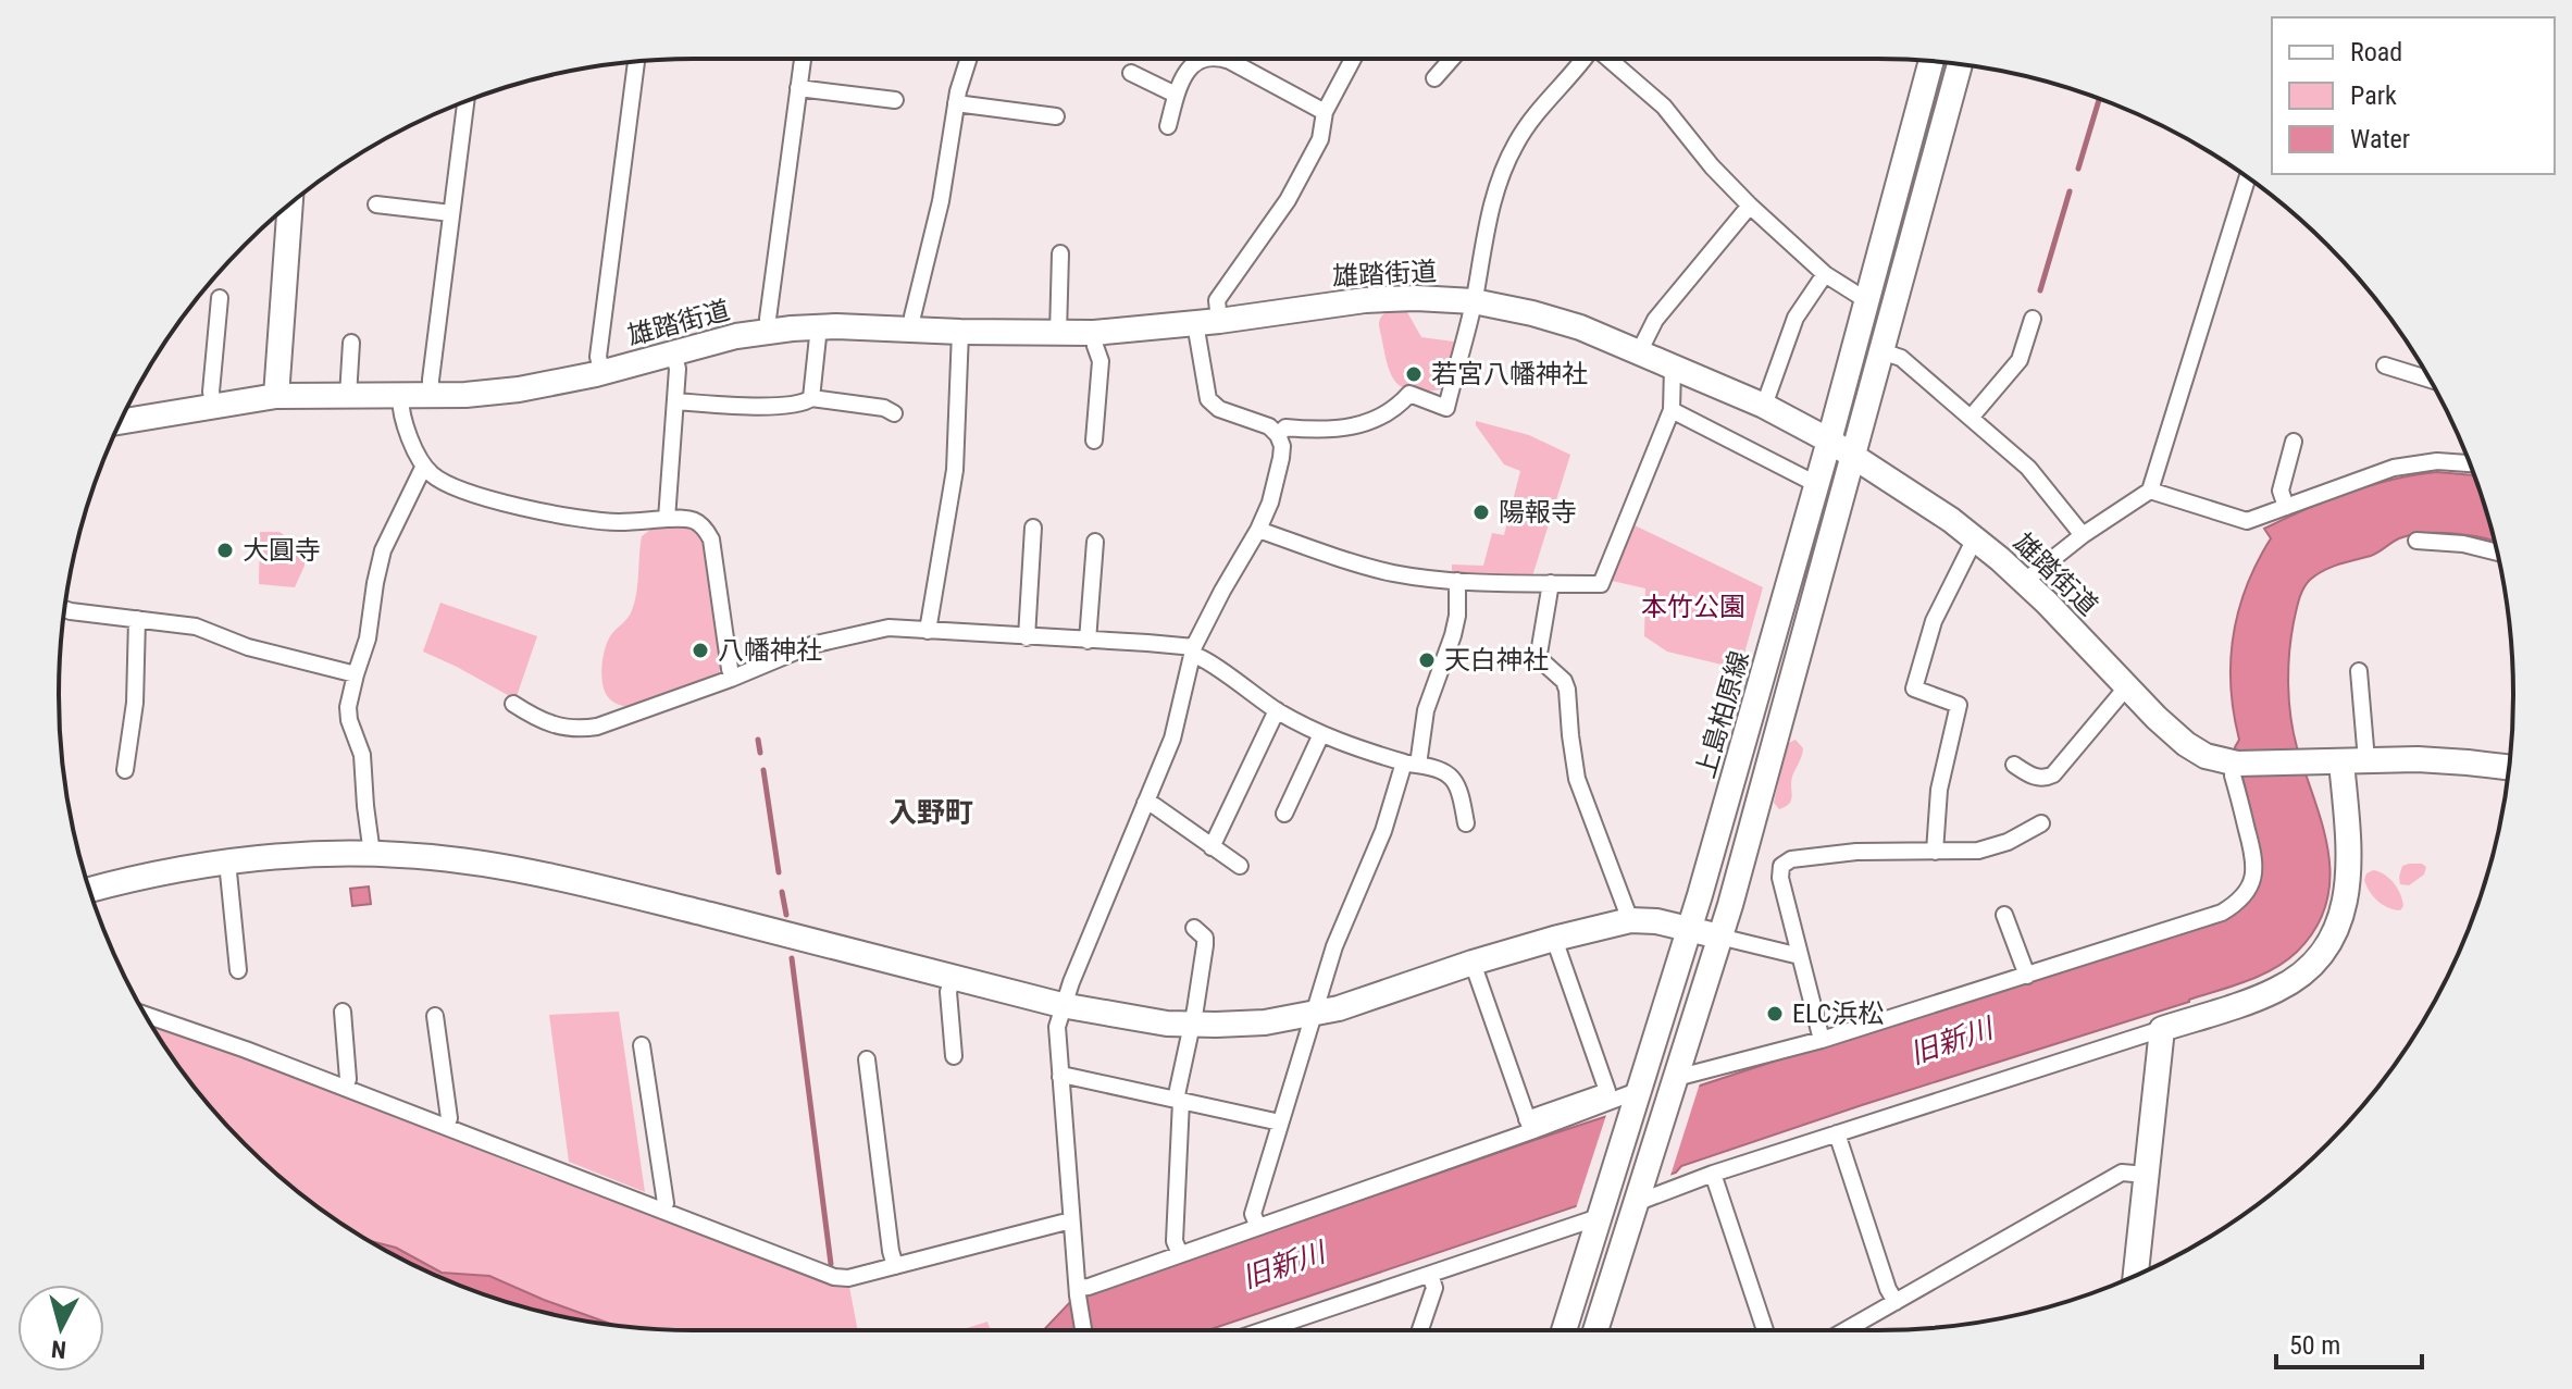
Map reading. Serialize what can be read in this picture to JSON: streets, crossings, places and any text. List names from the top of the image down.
{
  "streets": {
    "street": ["雄踏街道", "上島柏原線"]
  },
  "crossings": [
    ["雄踏街道", "上島柏原線"]
  ],
  "districts": ["入野町"],
  "water": ["旧新川"],
  "parks": ["本竹公園"],
  "places": [
    "若宮八幡神社",
    "陽報寺",
    "大圓寺",
    "八幡神社",
    "天白神社",
    "ELC浜松"
  ],
  "legend": ["Road", "Park", "Water"],
  "scale_bar": "50 m",
  "north": "bottom"
}
